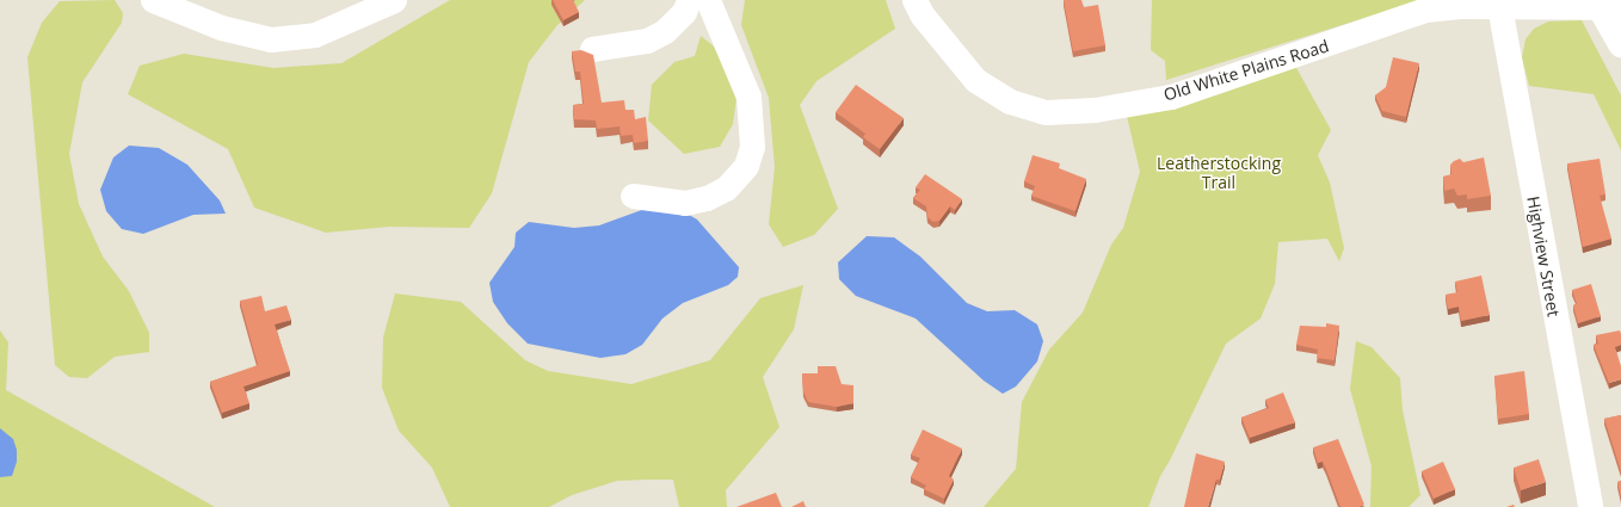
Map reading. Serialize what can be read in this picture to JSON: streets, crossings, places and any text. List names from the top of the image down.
{
  "streets": {
    "street": ["Old White Plains Road", "Highview Street"]
  },
  "crossings": [
    ["Old White Plains Road", "Highview Street"]
  ],
  "parks": ["Leatherstocking Trail"]
}
